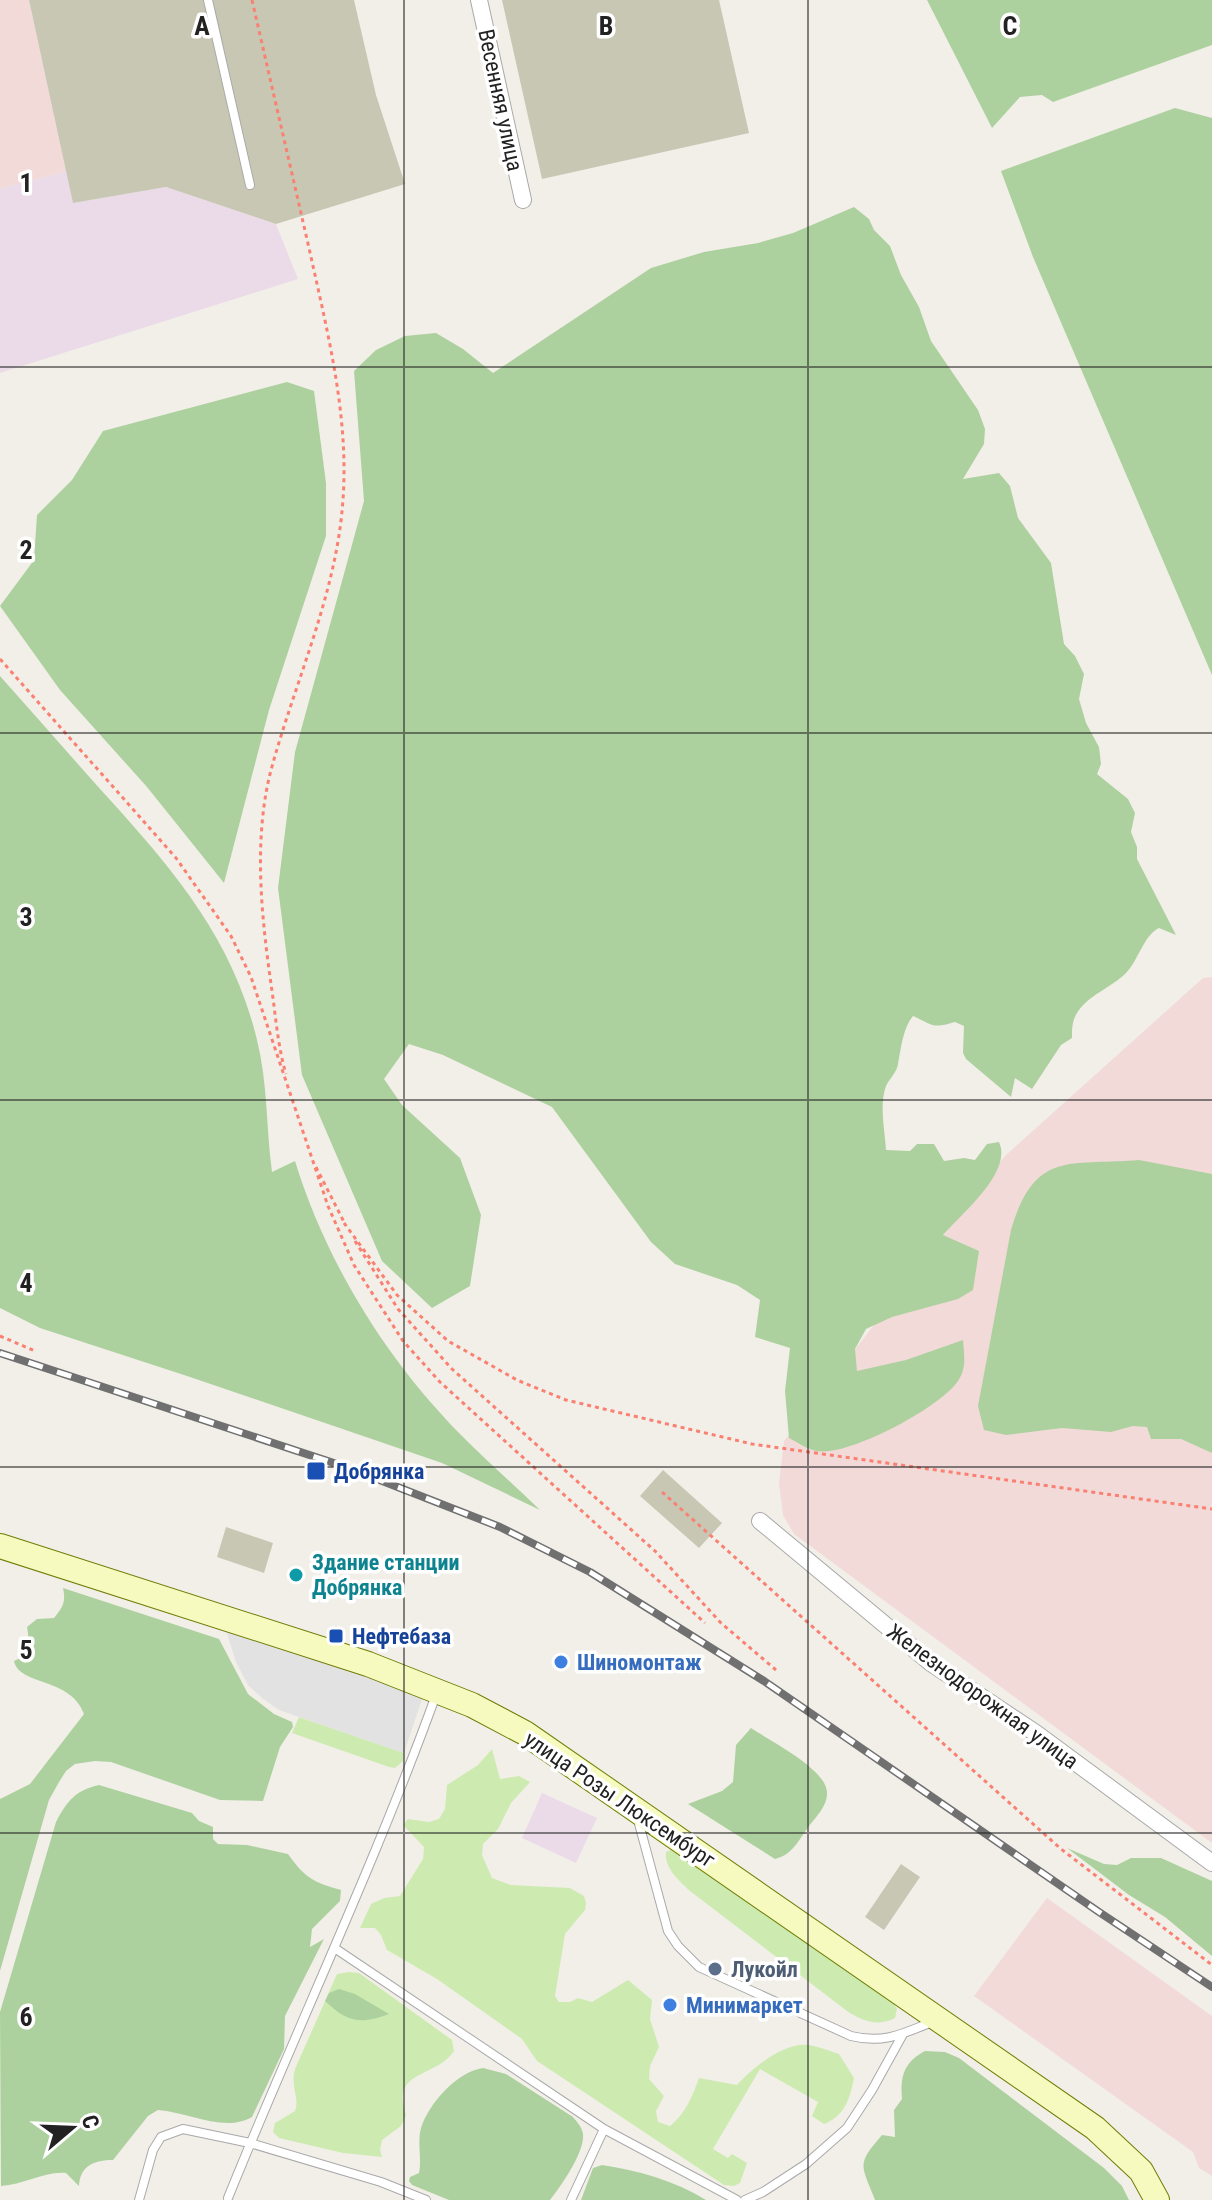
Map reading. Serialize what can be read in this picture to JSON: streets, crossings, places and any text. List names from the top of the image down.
{
  "streets": {
    "street": ["Весенняя улица", "Железнодорожная улица", "улица Розы Люксембург"]
  },
  "places": {
    "transit": ["Добрянка", "Нефтебаза"],
    "other": [
      "Здание станции Добрянка",
      "Шинoмонтаж",
      "Лукойл",
      "Минимаркет"
    ]
  },
  "north": "right",
  "grid": {
    "columns": ["A", "B", "C"],
    "rows": [
      "1",
      "2",
      "3",
      "4",
      "5",
      "6"
    ]
  }
}
